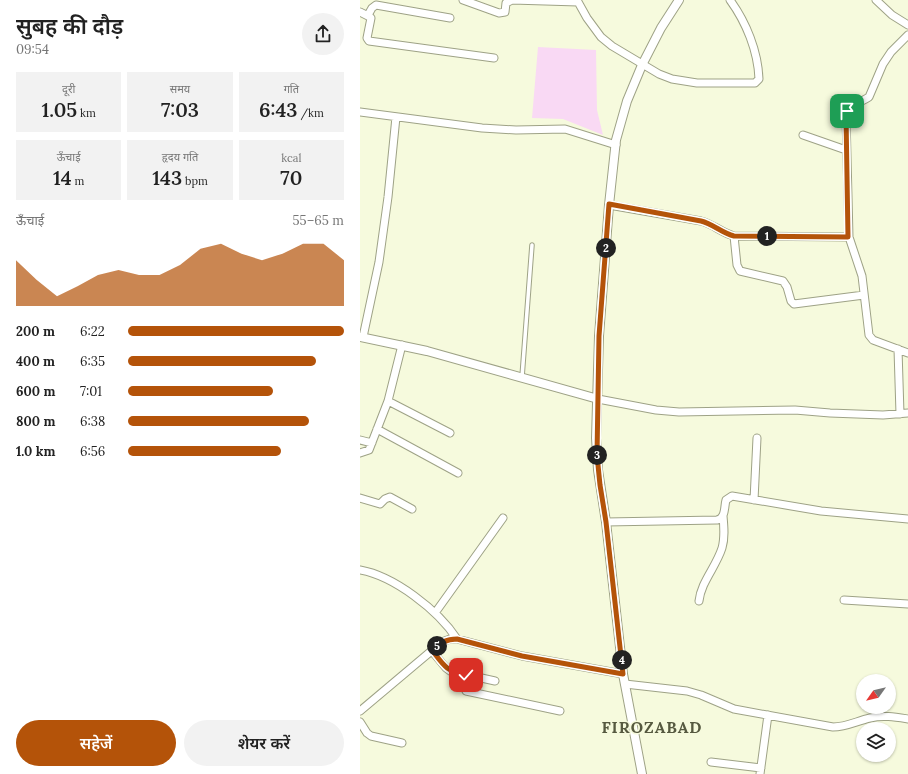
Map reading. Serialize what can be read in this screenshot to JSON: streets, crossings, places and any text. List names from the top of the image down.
{
  "districts": ["FIROZABAD"],
  "north": "bottom left",
  "page": {
    "heading": ["सुबह की दौड़", "09:54"],
    "stats": [
      ["दूरी", "1.05 km"],
      ["समय", "7:03"],
      ["गति", "6:43 /km"],
      ["ऊँचाई", "14 m"],
      ["हृदय गति", "143 bpm"],
      ["kcal", "70"]
    ],
    "chart": ["ऊँचाई", "55–65 m"],
    "pins": [
      "1",
      "2",
      "3",
      "5",
      "4"
    ],
    "list": [
      {
        "name": "200 m",
        "note": "6:22"
      },
      {
        "name": "400 m",
        "note": "6:35"
      },
      {
        "name": "600 m",
        "note": "7:01"
      },
      {
        "name": "800 m",
        "note": "6:38"
      },
      {
        "name": "1.0 km",
        "note": "6:56"
      }
    ],
    "buttons": ["सहेजें", "शेयर करें"]
  }
}
